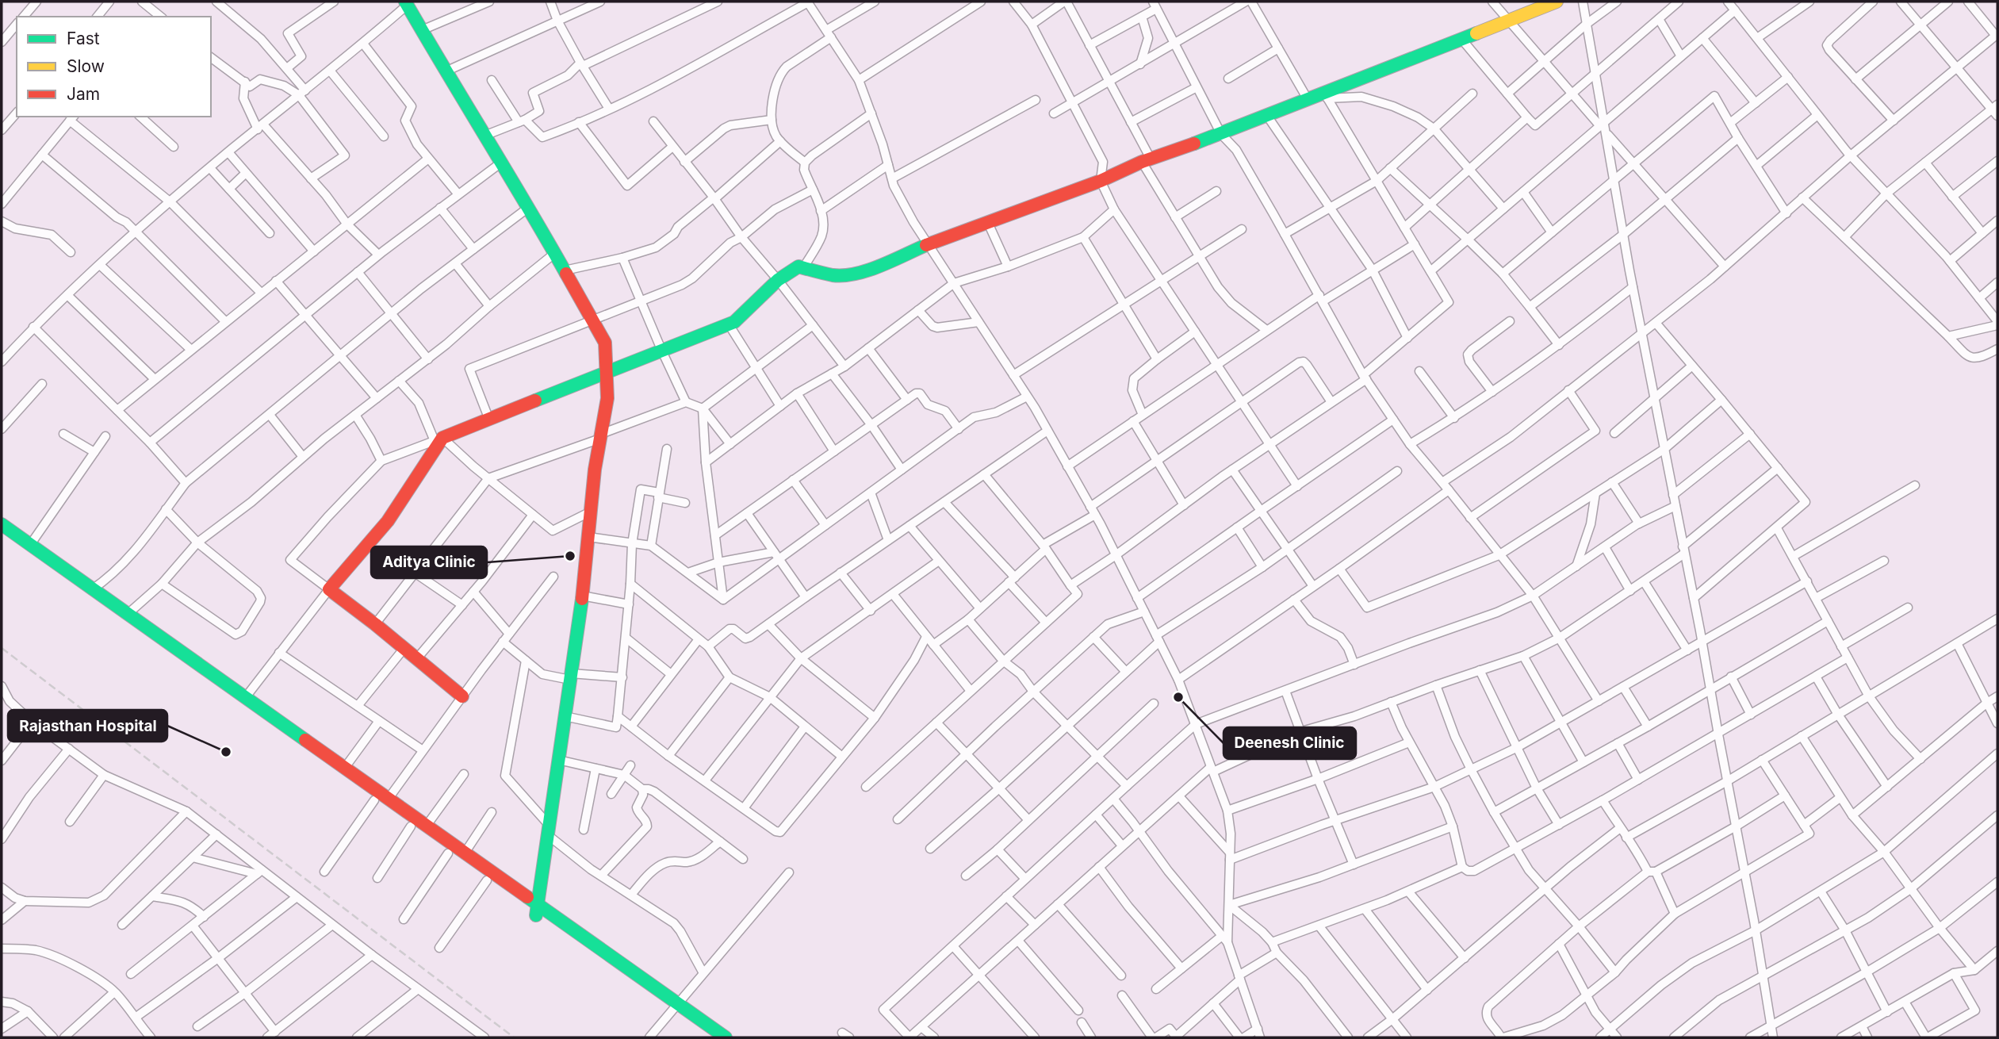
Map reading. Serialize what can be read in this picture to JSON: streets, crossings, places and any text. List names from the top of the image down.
{
  "places": ["Aditya Clinic", "Deenesh Clinic", "Rajasthan Hospital"],
  "legend": ["Fast", "Slow", "Jam"]
}
